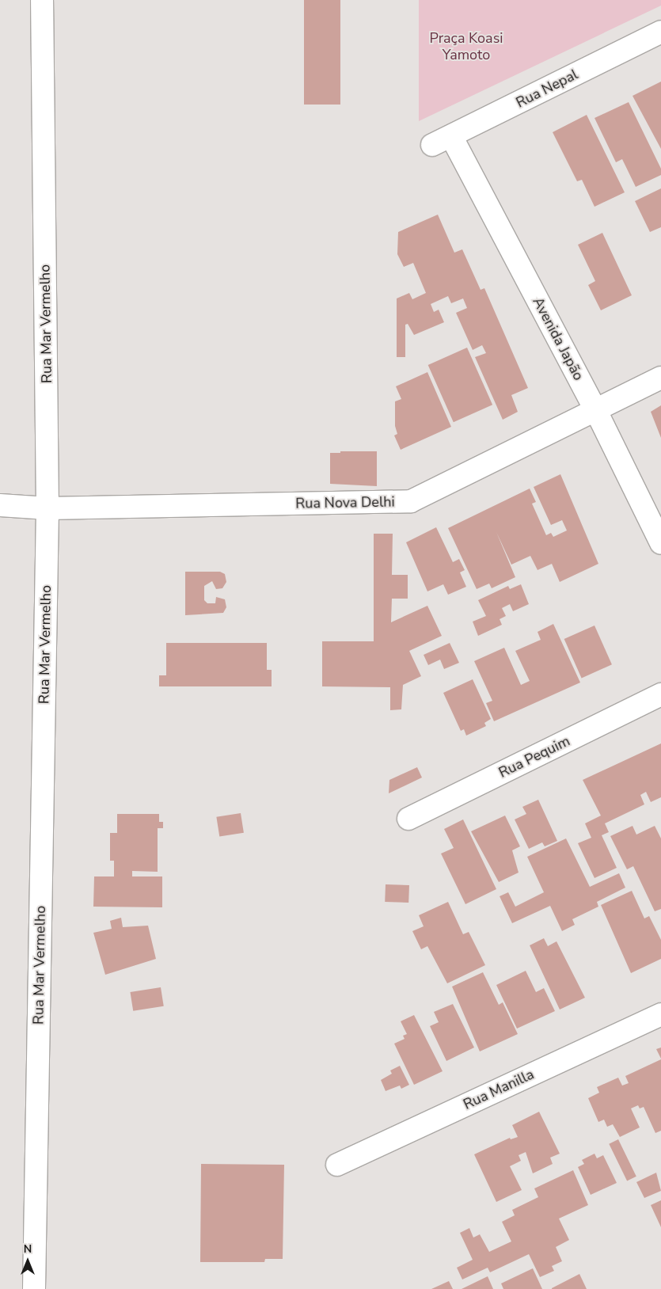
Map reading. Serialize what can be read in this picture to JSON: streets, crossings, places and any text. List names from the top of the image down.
{
  "streets": {
    "street": [
      "Rua Nepal",
      "Rua Mar Vermelho",
      "Avenida Japão",
      "Rua Nova Delhi",
      "Rua Pequim",
      "Rua Manilla"
    ]
  },
  "crossings": [
    ["Rua Nepal", "Avenida Japão"],
    ["Rua Mar Vermelho", "Rua Nova Delhi"],
    ["Avenida Japão", "Rua Nova Delhi"]
  ],
  "parks": ["Praça Koasi Yamoto"],
  "north": "top"
}
